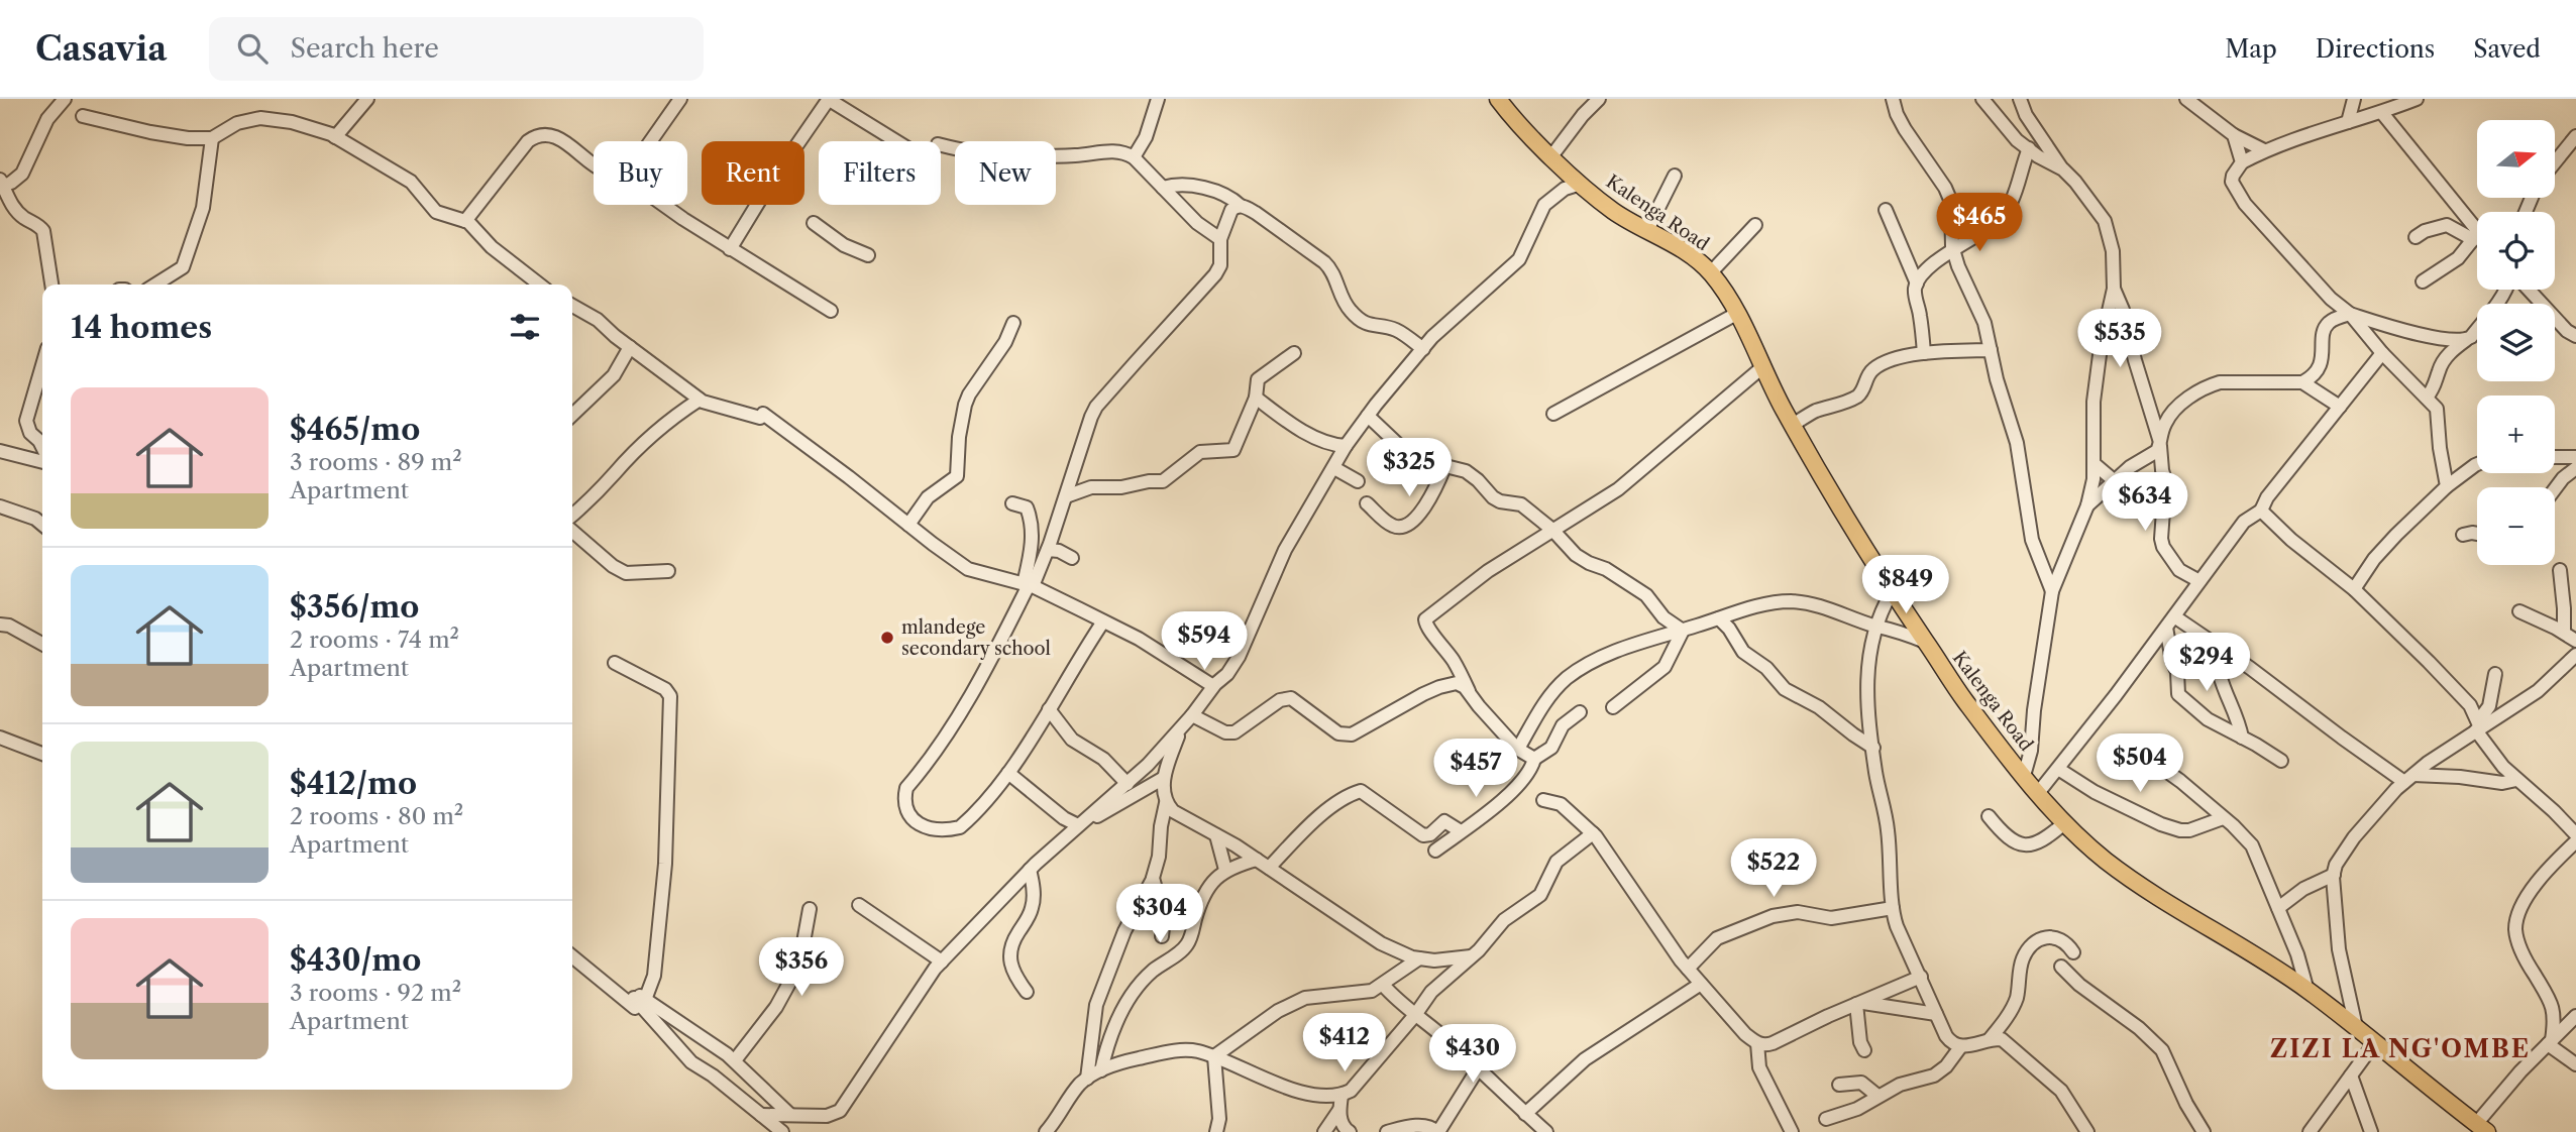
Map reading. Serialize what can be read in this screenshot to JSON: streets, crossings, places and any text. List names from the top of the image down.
{
  "streets": {
    "main road": ["Kalenga Road"]
  },
  "districts": ["ZIZI LA NG'OMBE"],
  "places": ["mlandege secondary school"],
  "north": "right",
  "page": {
    "header": "Casavia",
    "search": "Search here",
    "nav": ["Map", "Directions", "Saved"],
    "map_buttons": ["+", "−"],
    "chip": [
      "Buy",
      "Rent",
      "Filters",
      "New"
    ],
    "price": [
      "$465",
      "$535",
      "$325",
      "$634",
      "$849",
      "$594",
      "$294",
      "$504",
      "$457",
      "$522",
      "$304",
      "$356",
      "$412",
      "$430"
    ],
    "heading": "14 homes",
    "list": [
      {
        "name": "$465/mo",
        "note": "3 rooms · 89 m² · Apartment"
      },
      {
        "name": "$356/mo",
        "note": "2 rooms · 74 m² · Apartment"
      },
      {
        "name": "$412/mo",
        "note": "2 rooms · 80 m² · Apartment"
      },
      {
        "name": "$430/mo",
        "note": "3 rooms · 92 m² · Apartment"
      }
    ]
  }
}
